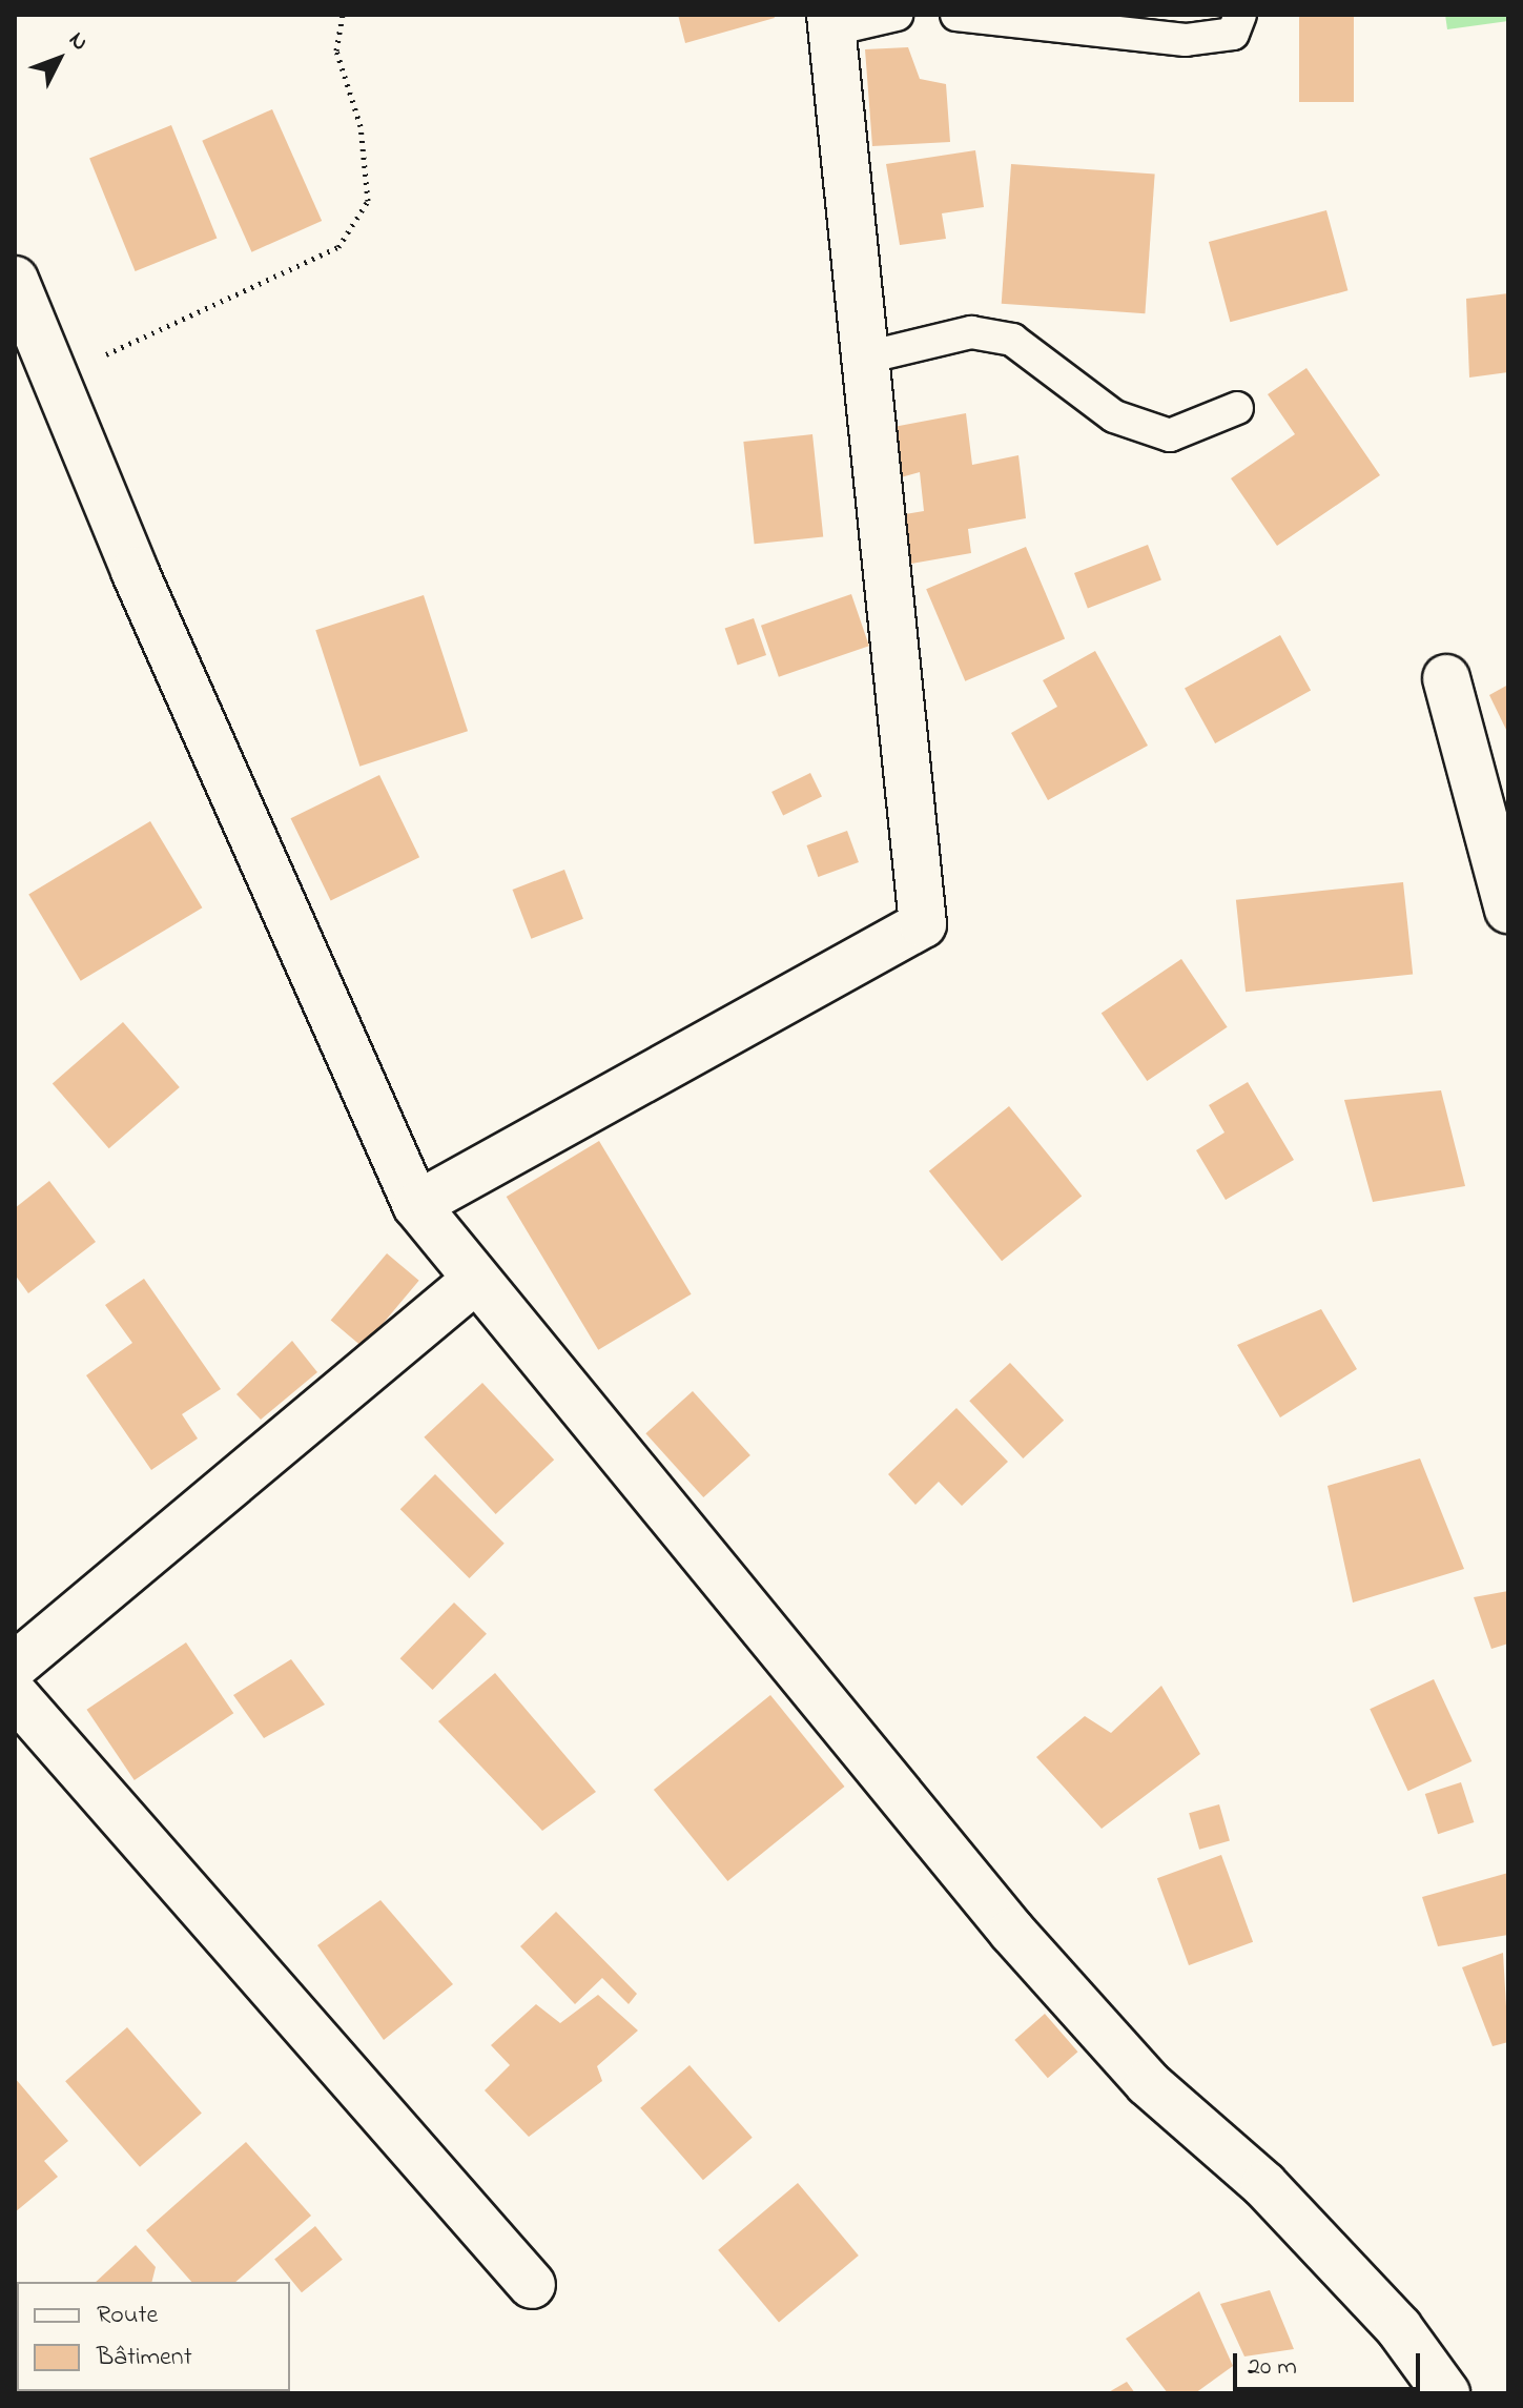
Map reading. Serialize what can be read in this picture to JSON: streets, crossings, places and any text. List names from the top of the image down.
{
  "legend": ["Route", "Bâtiment"],
  "scale_bar": "20 m",
  "north": "top right"
}
